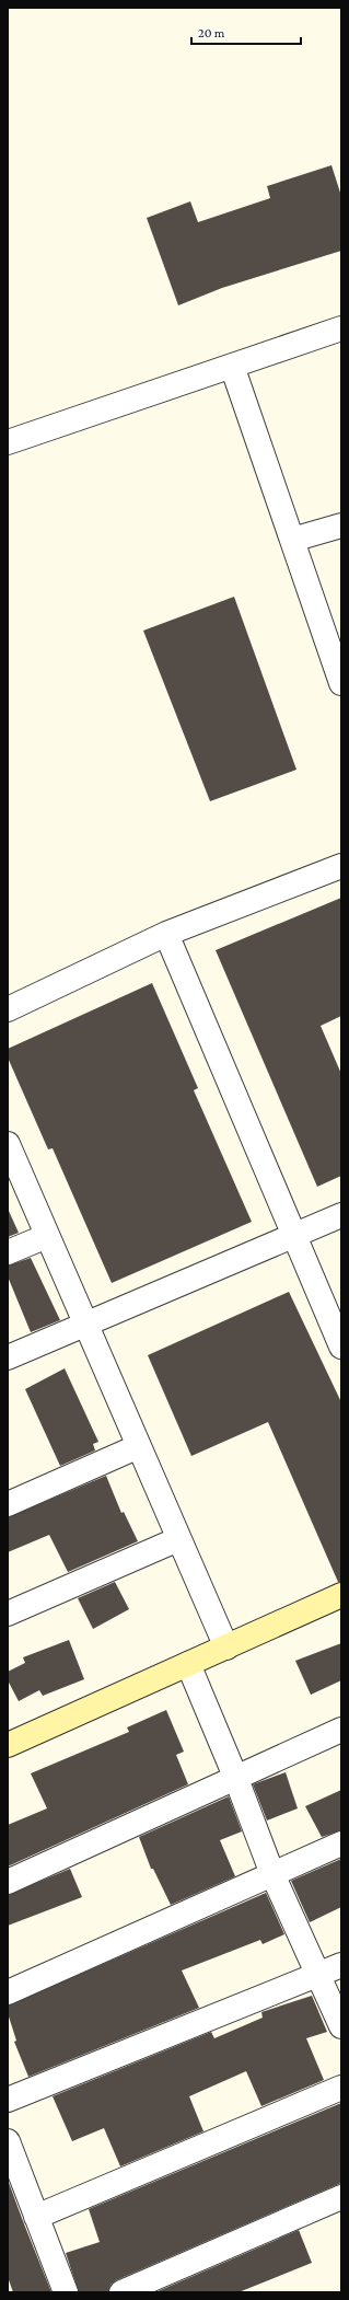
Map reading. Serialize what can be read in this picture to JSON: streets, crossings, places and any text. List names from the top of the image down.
{
  "scale_bar": "20 m"
}
